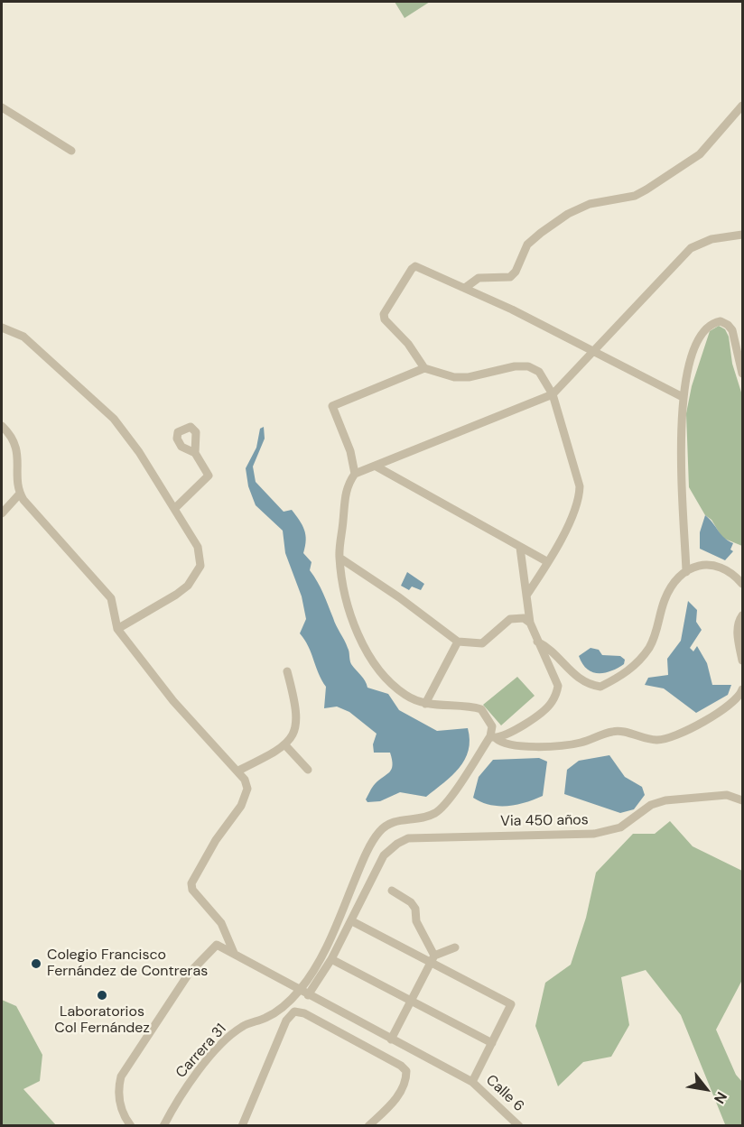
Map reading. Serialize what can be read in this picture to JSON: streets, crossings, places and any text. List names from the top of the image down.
{
  "streets": {
    "street": ["Via 450 años", "Carrera 31", "Calle 6"]
  },
  "crossings": [
    ["Via 450 años", "Calle 6"],
    ["Carrera 31", "Calle 6"]
  ],
  "places": ["Colegio Francisco Fernández de Contreras", "Laboratorios Col Fernández"],
  "north": "bottom right"
}
